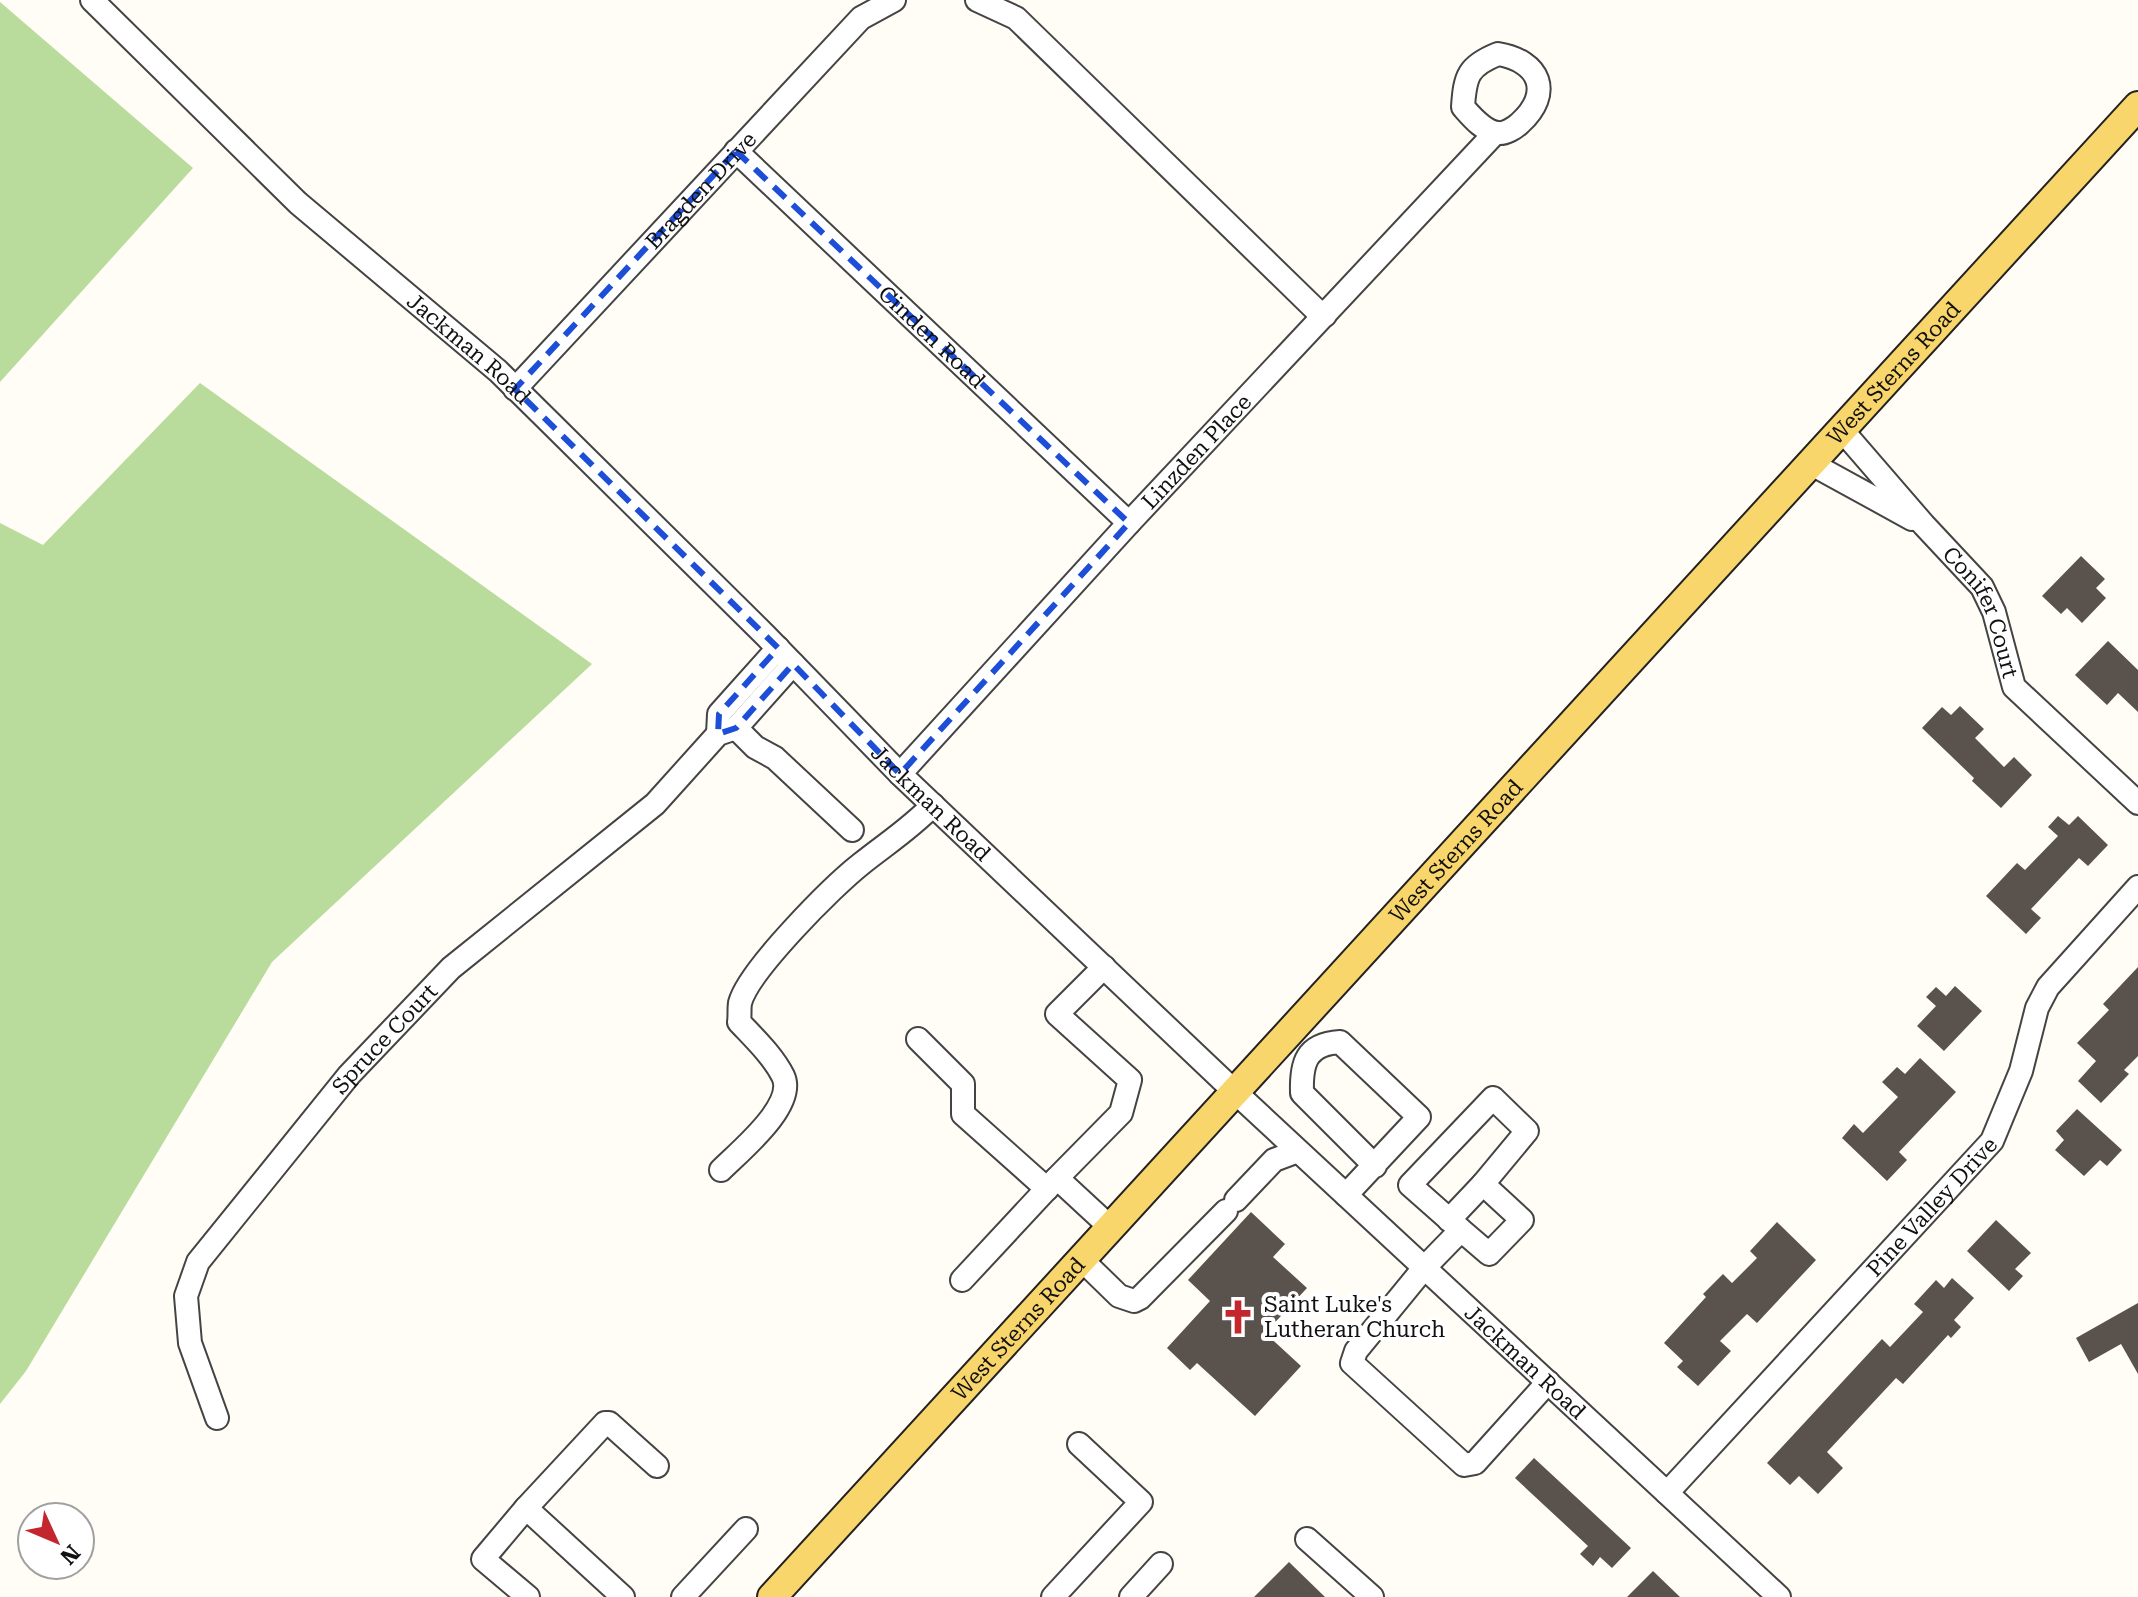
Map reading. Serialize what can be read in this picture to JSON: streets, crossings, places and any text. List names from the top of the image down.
{
  "streets": {
    "main road": ["West Sterns Road"],
    "street": [
      "Bragden Drive",
      "Cinden Road",
      "Jackman Road",
      "Linzden Place",
      "Conifer Court",
      "Spruce Court",
      "Pine Valley Drive"
    ]
  },
  "crossings": [
    ["Bragden Drive", "Cinden Road"],
    ["Bragden Drive", "Jackman Road"],
    ["Cinden Road", "Linzden Place"],
    ["Jackman Road", "West Sterns Road"],
    ["Jackman Road", "Linzden Place"],
    ["Jackman Road", "Spruce Court"],
    ["Jackman Road", "Pine Valley Drive"],
    ["West Sterns Road", "Conifer Court"]
  ],
  "places": {
    "church": ["Saint Luke's Lutheran Church"]
  },
  "north": "bottom right"
}
